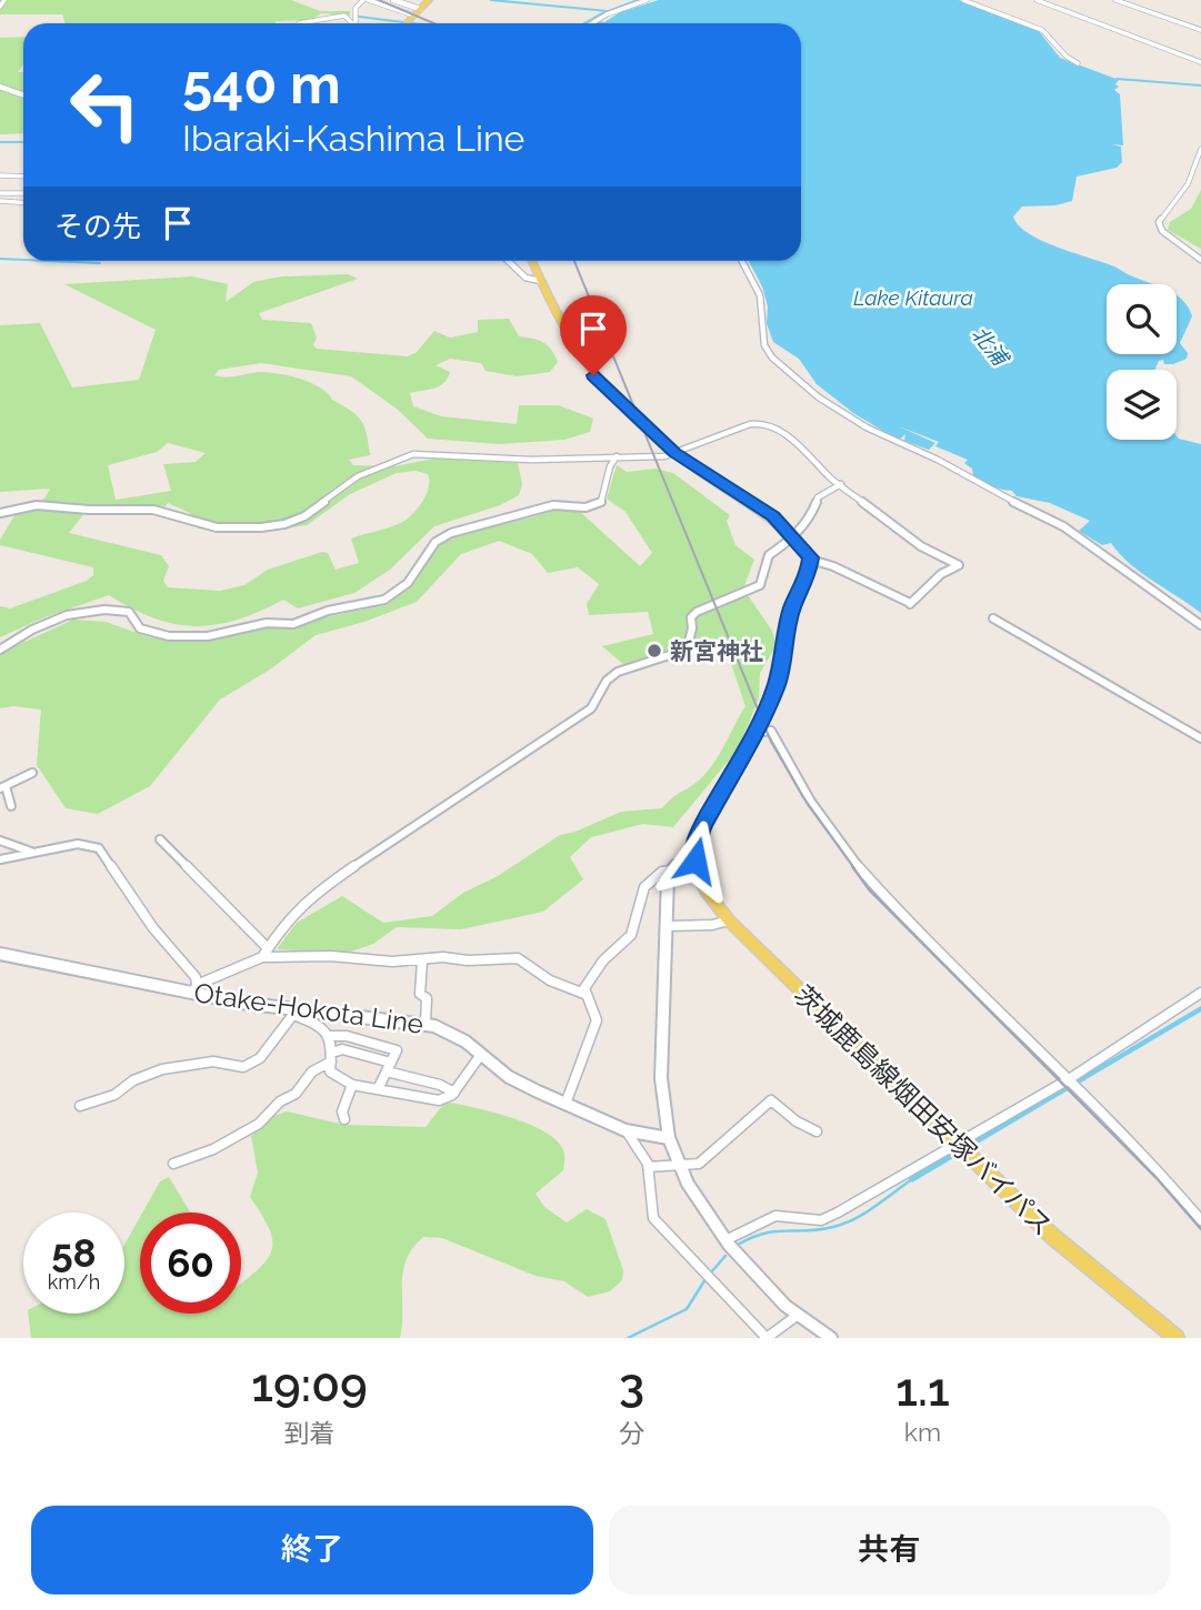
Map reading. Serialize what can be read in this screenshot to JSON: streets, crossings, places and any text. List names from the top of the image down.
{
  "streets": {
    "main road": ["Otake-Hokota Line", "茨城鹿島線烟田安塚バイパス"]
  },
  "water": ["Lake Kitaura", "北浦"],
  "places": ["新宮神社"],
  "page": {
    "turn": ["540 m", "Ibaraki-Kashima Line"],
    "then": "その先",
    "speed": "58 km/h",
    "limit": "60",
    "eta": [
      "19:09",
      "到着",
      "3",
      "分",
      "1.1",
      "km"
    ],
    "buttons": ["終了", "共有"]
  }
}
